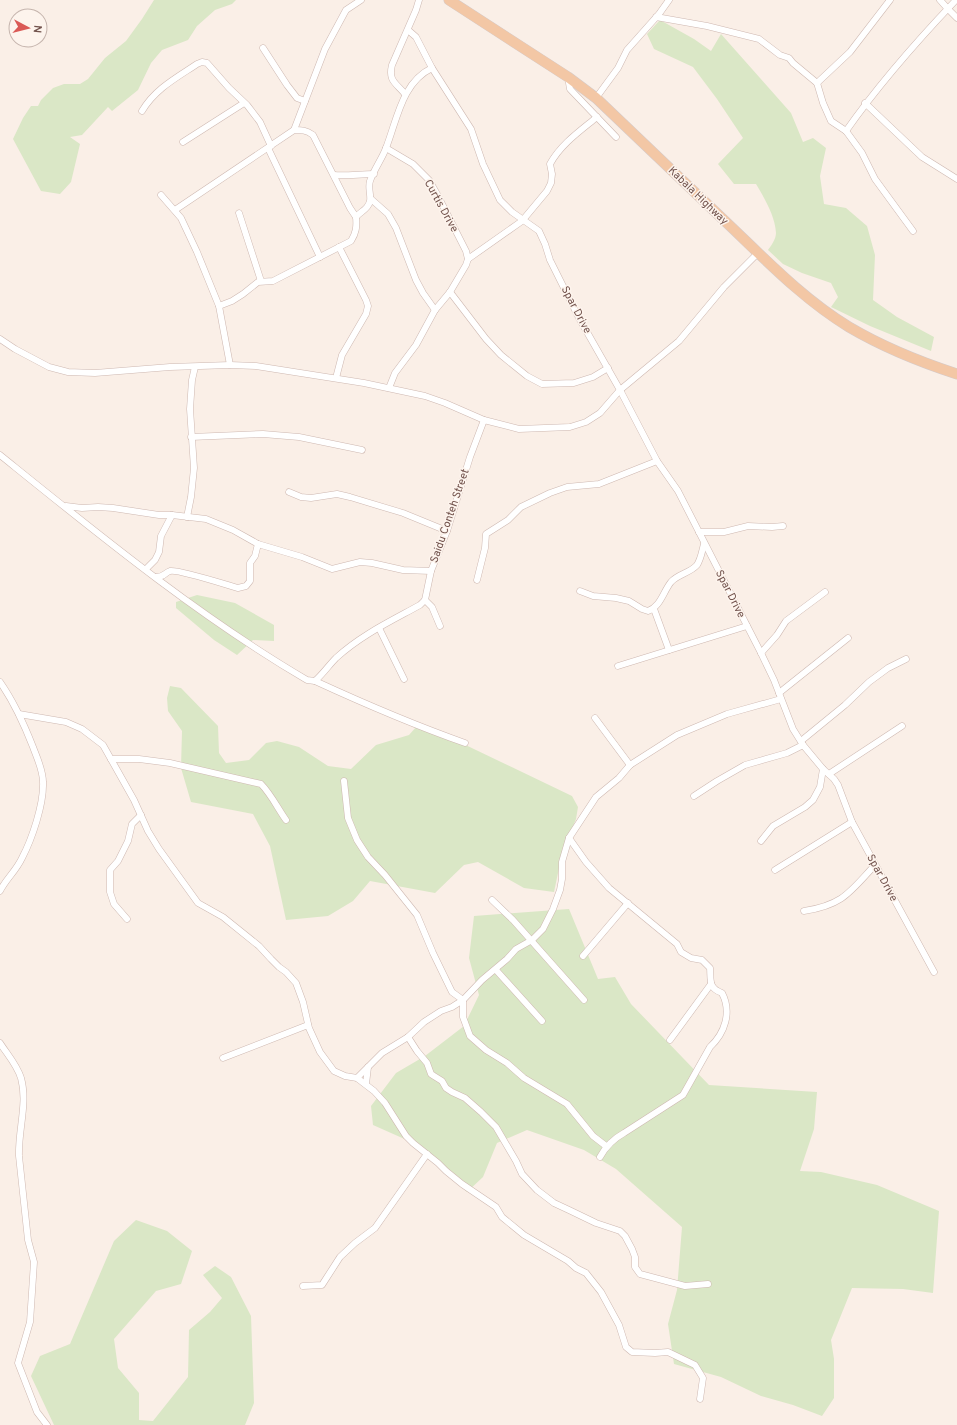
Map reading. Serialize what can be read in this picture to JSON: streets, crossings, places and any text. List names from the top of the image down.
{
  "streets": {
    "main road": ["Kabala Highway"],
    "street": ["Curtis Drive", "Spar Drive", "Saidu Conteh Street"]
  },
  "north": "right"
}
